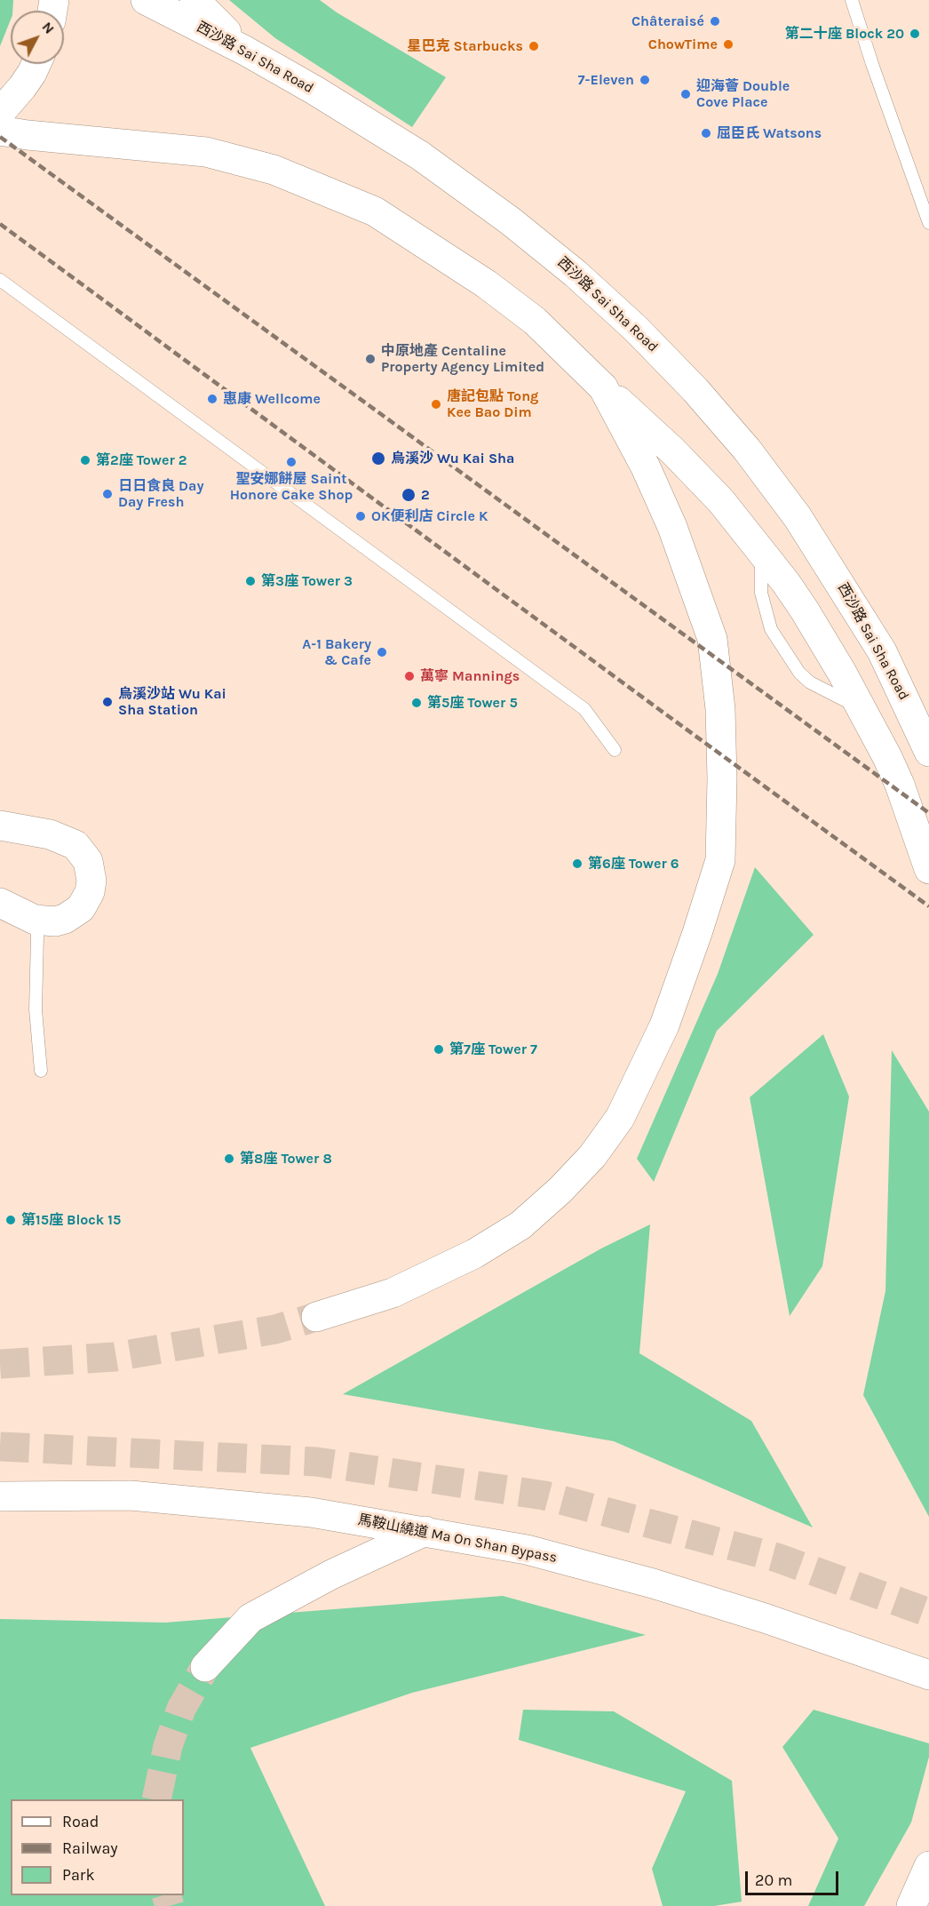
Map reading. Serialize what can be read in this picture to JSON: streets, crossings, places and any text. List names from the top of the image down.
{
  "streets": {
    "main road": ["西沙路 Sai Sha Road", "馬鞍山繞道 Ma On Shan Bypass"]
  },
  "places": [
    "Châteraisé",
    "第二十座 Block 20",
    "ChowTime",
    "星巴克 Starbucks",
    "7-Eleven",
    "迎海薈 Double Cove Place",
    "屈臣氏 Watsons",
    "中原地產 Centaline Property Agency Limited",
    "惠康 Wellcome",
    "唐記包點 Tong Kee Bao Dim",
    "烏溪沙 Wu Kai Sha",
    "第2座 Tower 2",
    "聖安娜餅屋 Saint Honore Cake Shop",
    "日日食良 Day Day Fresh",
    "2",
    "OK便利店 Circle K",
    "第3座 Tower 3",
    "A-1 Bakery & Cafe",
    "萬寧 Mannings",
    "烏溪沙站 Wu Kai Sha Station",
    "第5座 Tower 5",
    "第6座 Tower 6",
    "第7座 Tower 7",
    "第8座 Tower 8",
    "第15座 Block 15"
  ],
  "legend": ["Road", "Railway", "Park"],
  "scale_bar": "20 m",
  "north": "top right"
}
